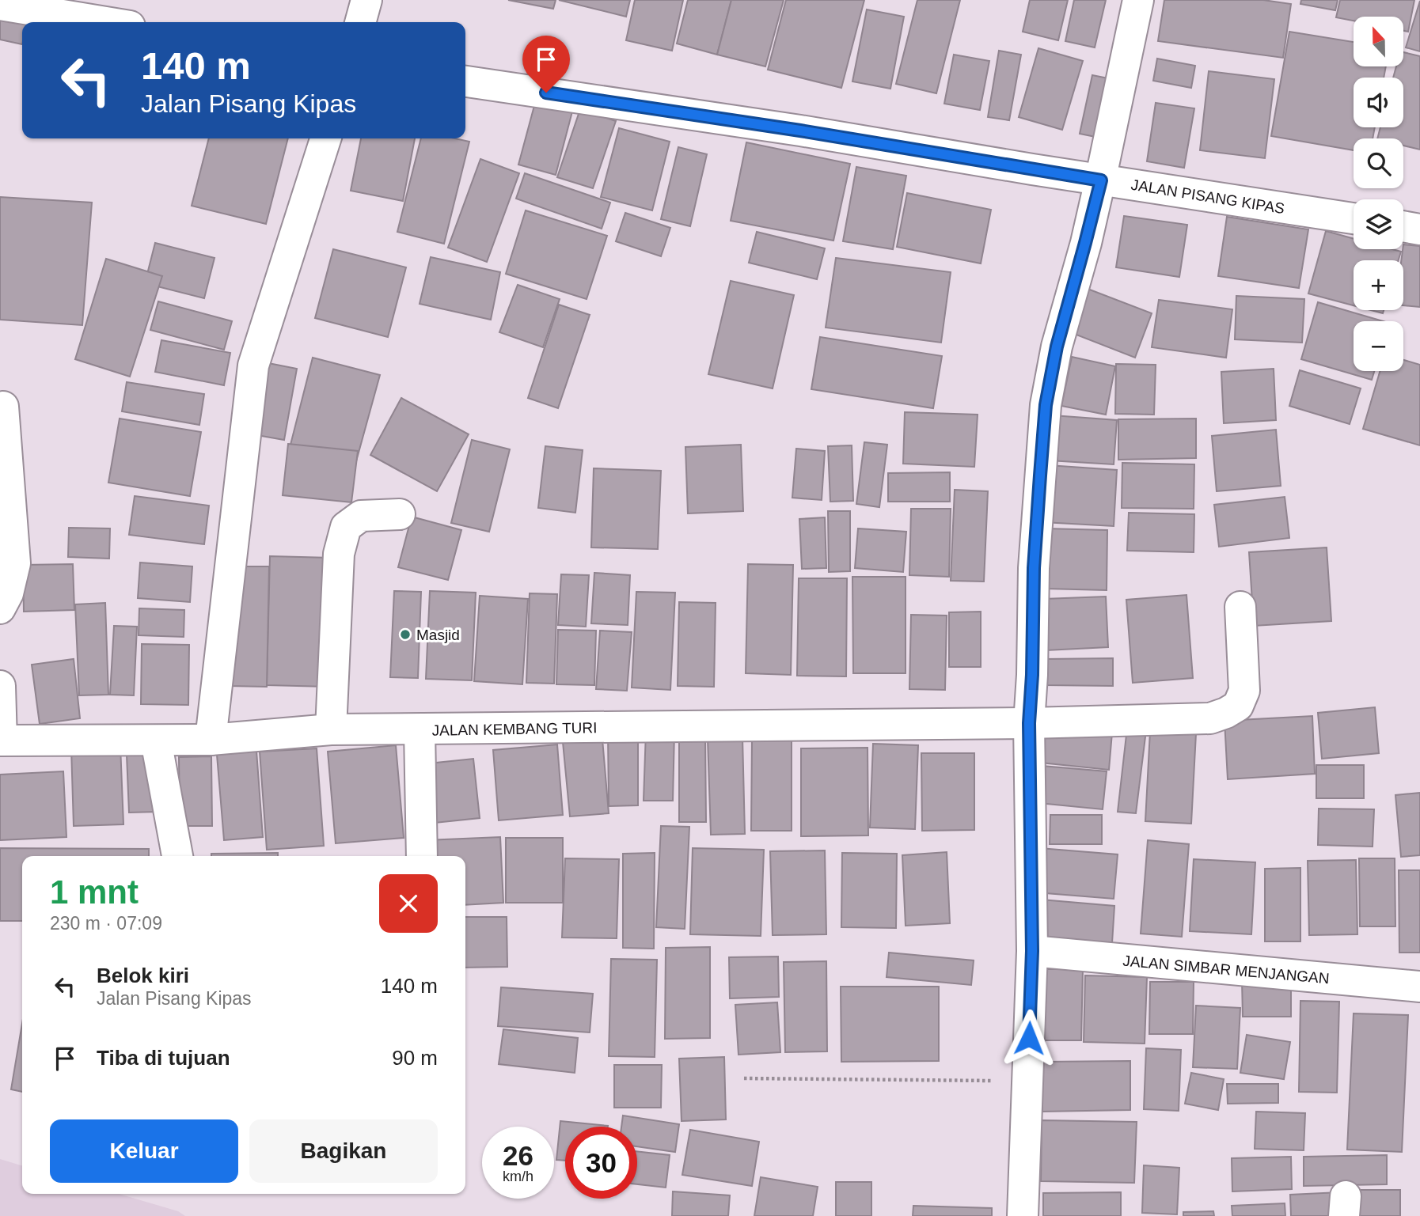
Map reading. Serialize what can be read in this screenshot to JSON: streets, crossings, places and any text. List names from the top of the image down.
{
  "streets": {
    "street": ["JALAN PISANG KIPAS", "JALAN KEMBANG TURI", "JALAN SIMBAR MENJANGAN"]
  },
  "places": ["Masjid"],
  "north": "top",
  "page": {
    "map_buttons": ["+", "−"],
    "turn": ["140 m", "Jalan Pisang Kipas"],
    "heading": ["1 mnt", "230 m · 07:09"],
    "list": [
      {
        "name": "Belok kiri",
        "note": "Jalan Pisang Kipas",
        "value": "140 m"
      },
      {
        "name": "Tiba di tujuan",
        "value": "90 m"
      }
    ],
    "buttons": ["Keluar", "Bagikan"],
    "speed": "26 km/h",
    "limit": "30"
  }
}
